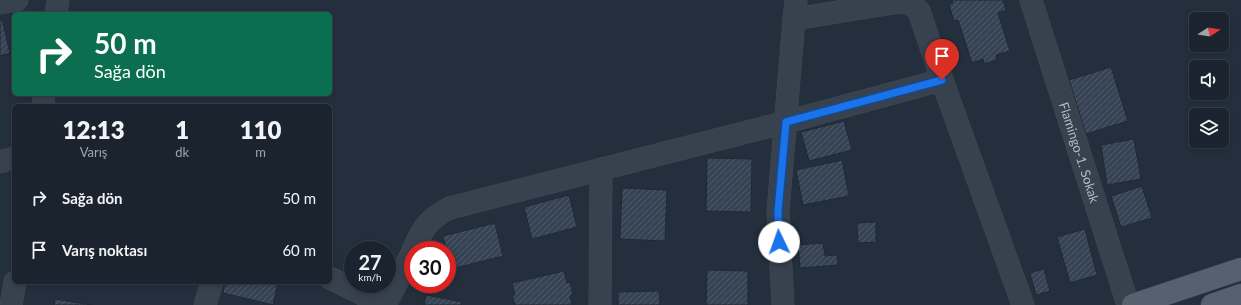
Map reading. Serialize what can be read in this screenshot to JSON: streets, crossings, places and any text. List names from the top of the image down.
{
  "streets": {
    "street": ["Flamingo-1. Sokak"]
  },
  "north": "right",
  "page": {
    "turn": ["50 m", "Sağa dön"],
    "eta": [
      "12:13",
      "Varış",
      "1",
      "dk",
      "110",
      "m"
    ],
    "list": [
      {
        "name": "Sağa dön",
        "value": "50 m"
      },
      {
        "name": "Varış noktası",
        "value": "60 m"
      }
    ],
    "speed": "27 km/h",
    "limit": "30"
  }
}
